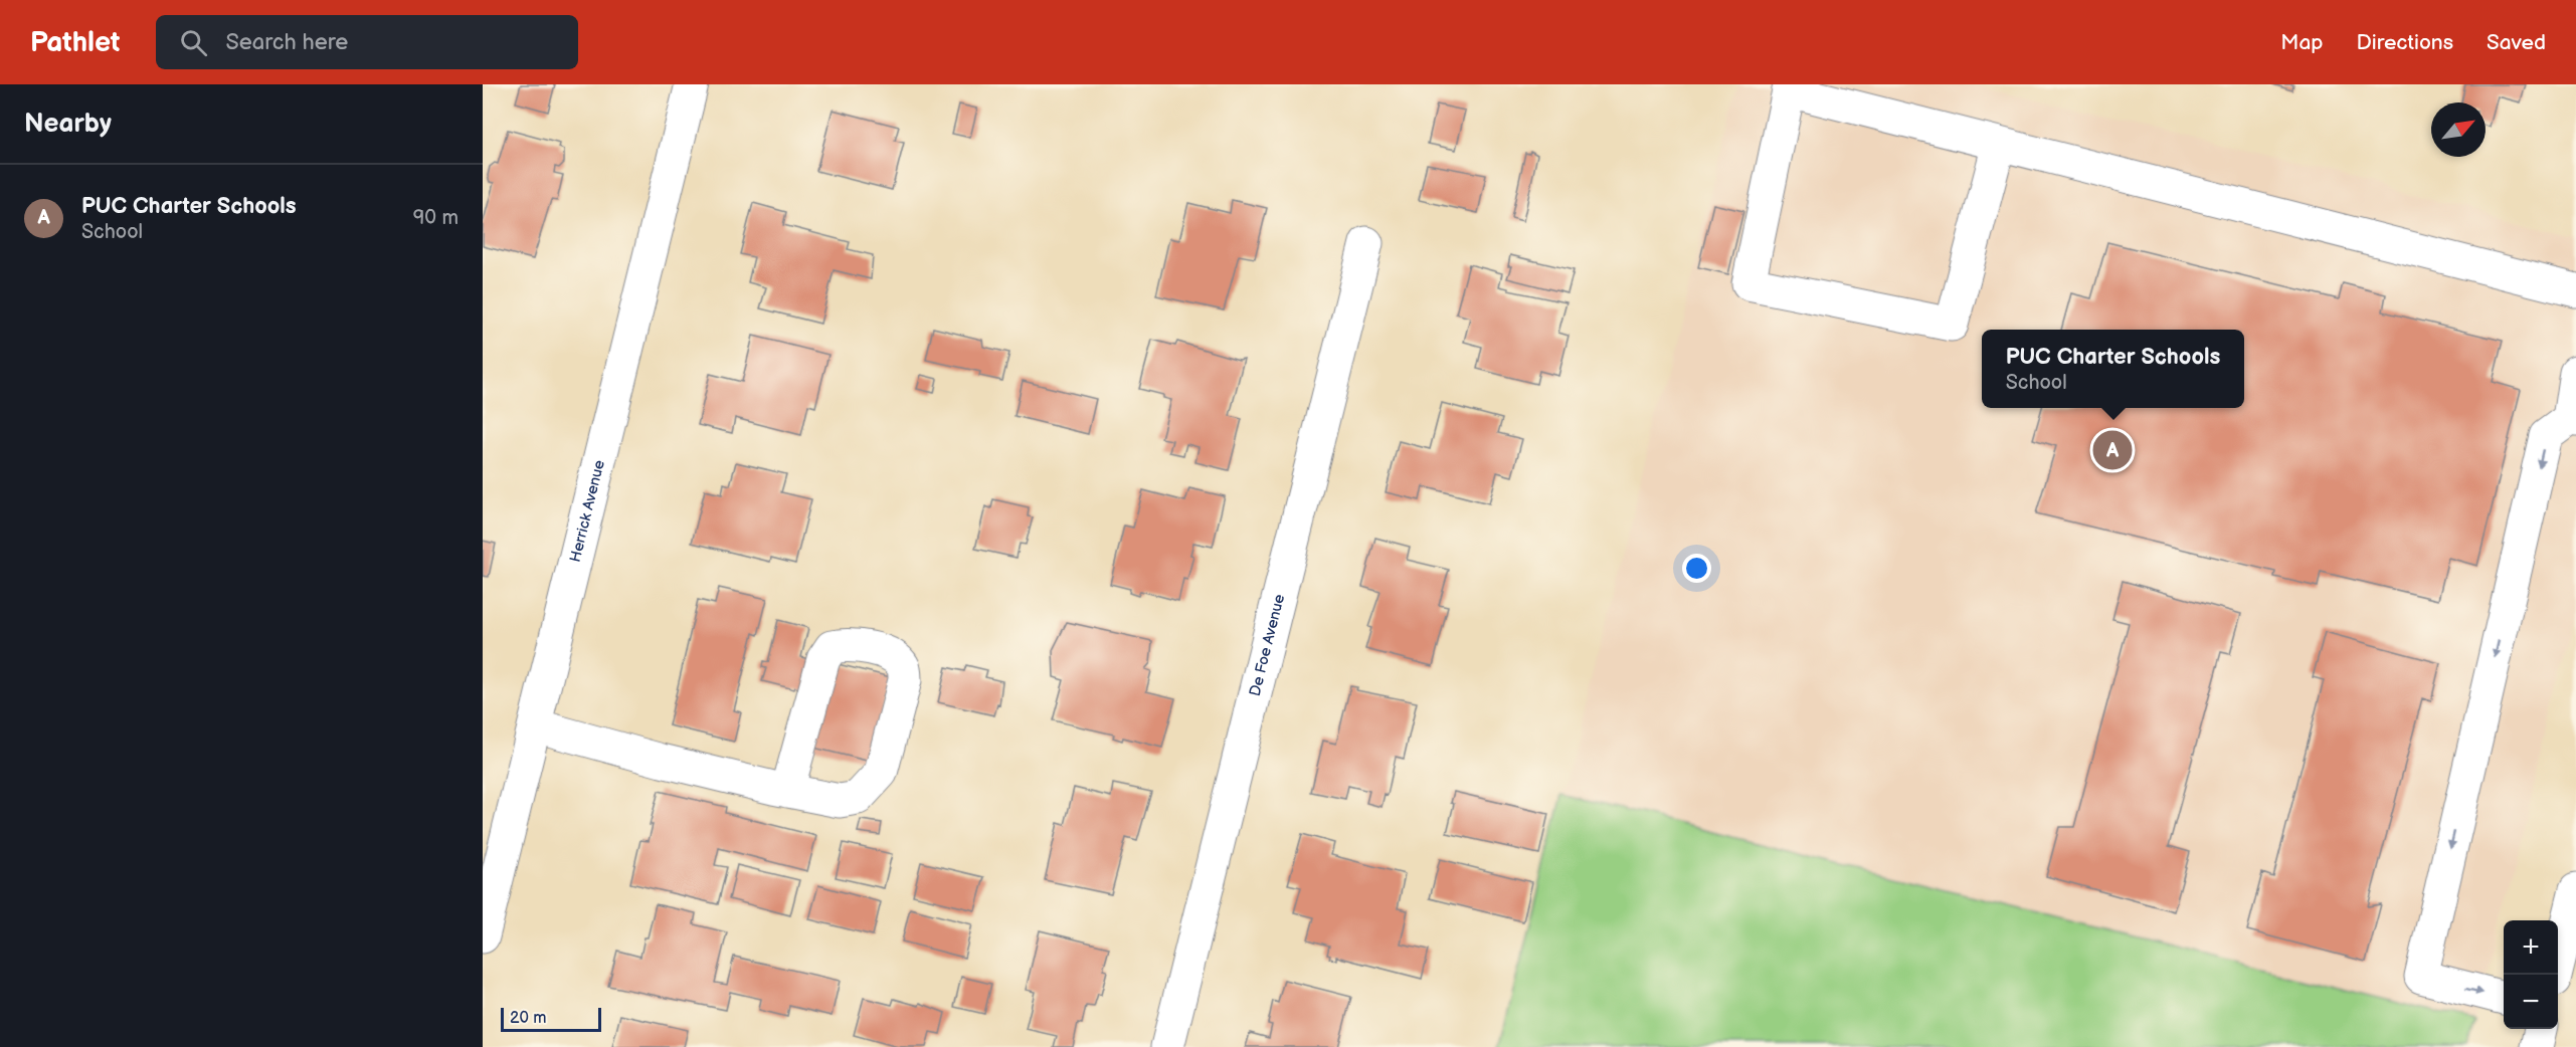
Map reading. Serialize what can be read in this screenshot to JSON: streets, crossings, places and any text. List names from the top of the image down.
{
  "streets": {
    "street": ["Herrick Avenue", "De Foe Avenue"]
  },
  "scale_bar": "20 m",
  "north": "top right",
  "page": {
    "header": "Pathlet",
    "search": "Search here",
    "nav": ["Map", "Directions", "Saved"],
    "heading": "Nearby",
    "list": [
      {
        "mark": "A",
        "name": "PUC Charter Schools",
        "note": "School",
        "value": "90 m"
      }
    ],
    "popup": ["PUC Charter Schools", "School"],
    "pins": "A",
    "map_buttons": ["+", "−"],
    "scale": "20 m"
  }
}
